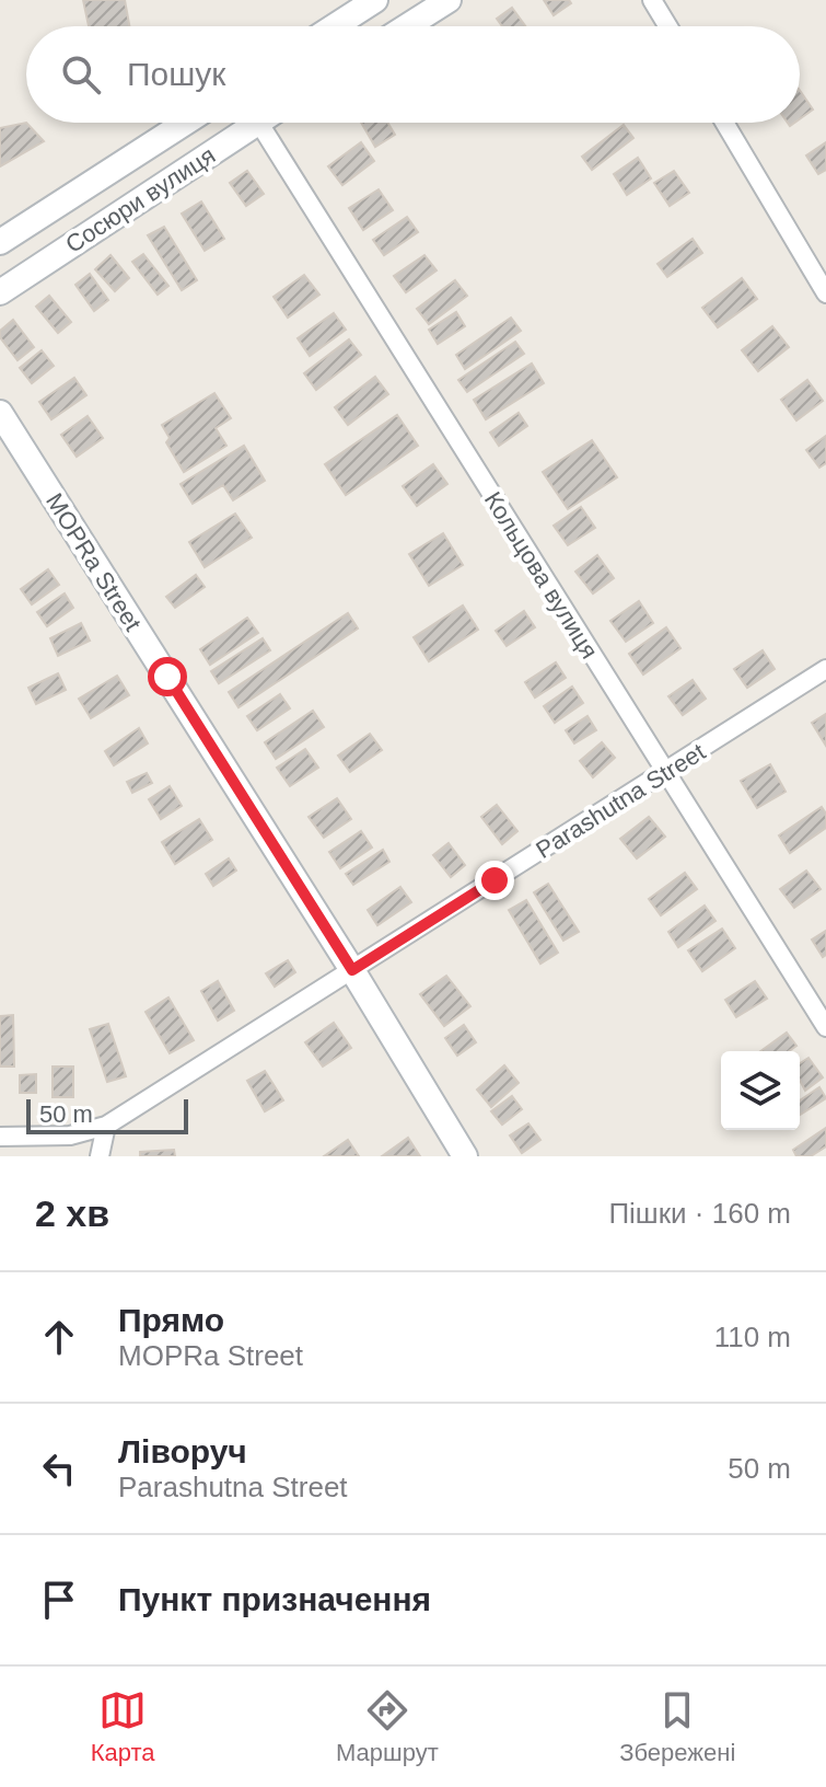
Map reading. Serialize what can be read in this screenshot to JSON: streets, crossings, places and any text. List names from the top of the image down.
{
  "streets": {
    "street": [
      "Сосюри вулиця",
      "MOPRa Street",
      "Кольцова вулиця",
      "Parashutna Street"
    ]
  },
  "crossings": [
    ["MOPRa Street", "Parashutna Street"],
    ["Кольцова вулиця", "Parashutna Street"]
  ],
  "scale_bar": "50 m",
  "page": {
    "search": "Пошук",
    "scale": "50 m",
    "heading": ["2 хв", "Пішки · 160 m"],
    "list": [
      ["Прямо", "MOPRa Street", "110 m"],
      ["Ліворуч", "Parashutna Street", "50 m"],
      "Пункт призначення"
    ],
    "nav": ["Карта", "Маршрут", "Збережені"]
  }
}
